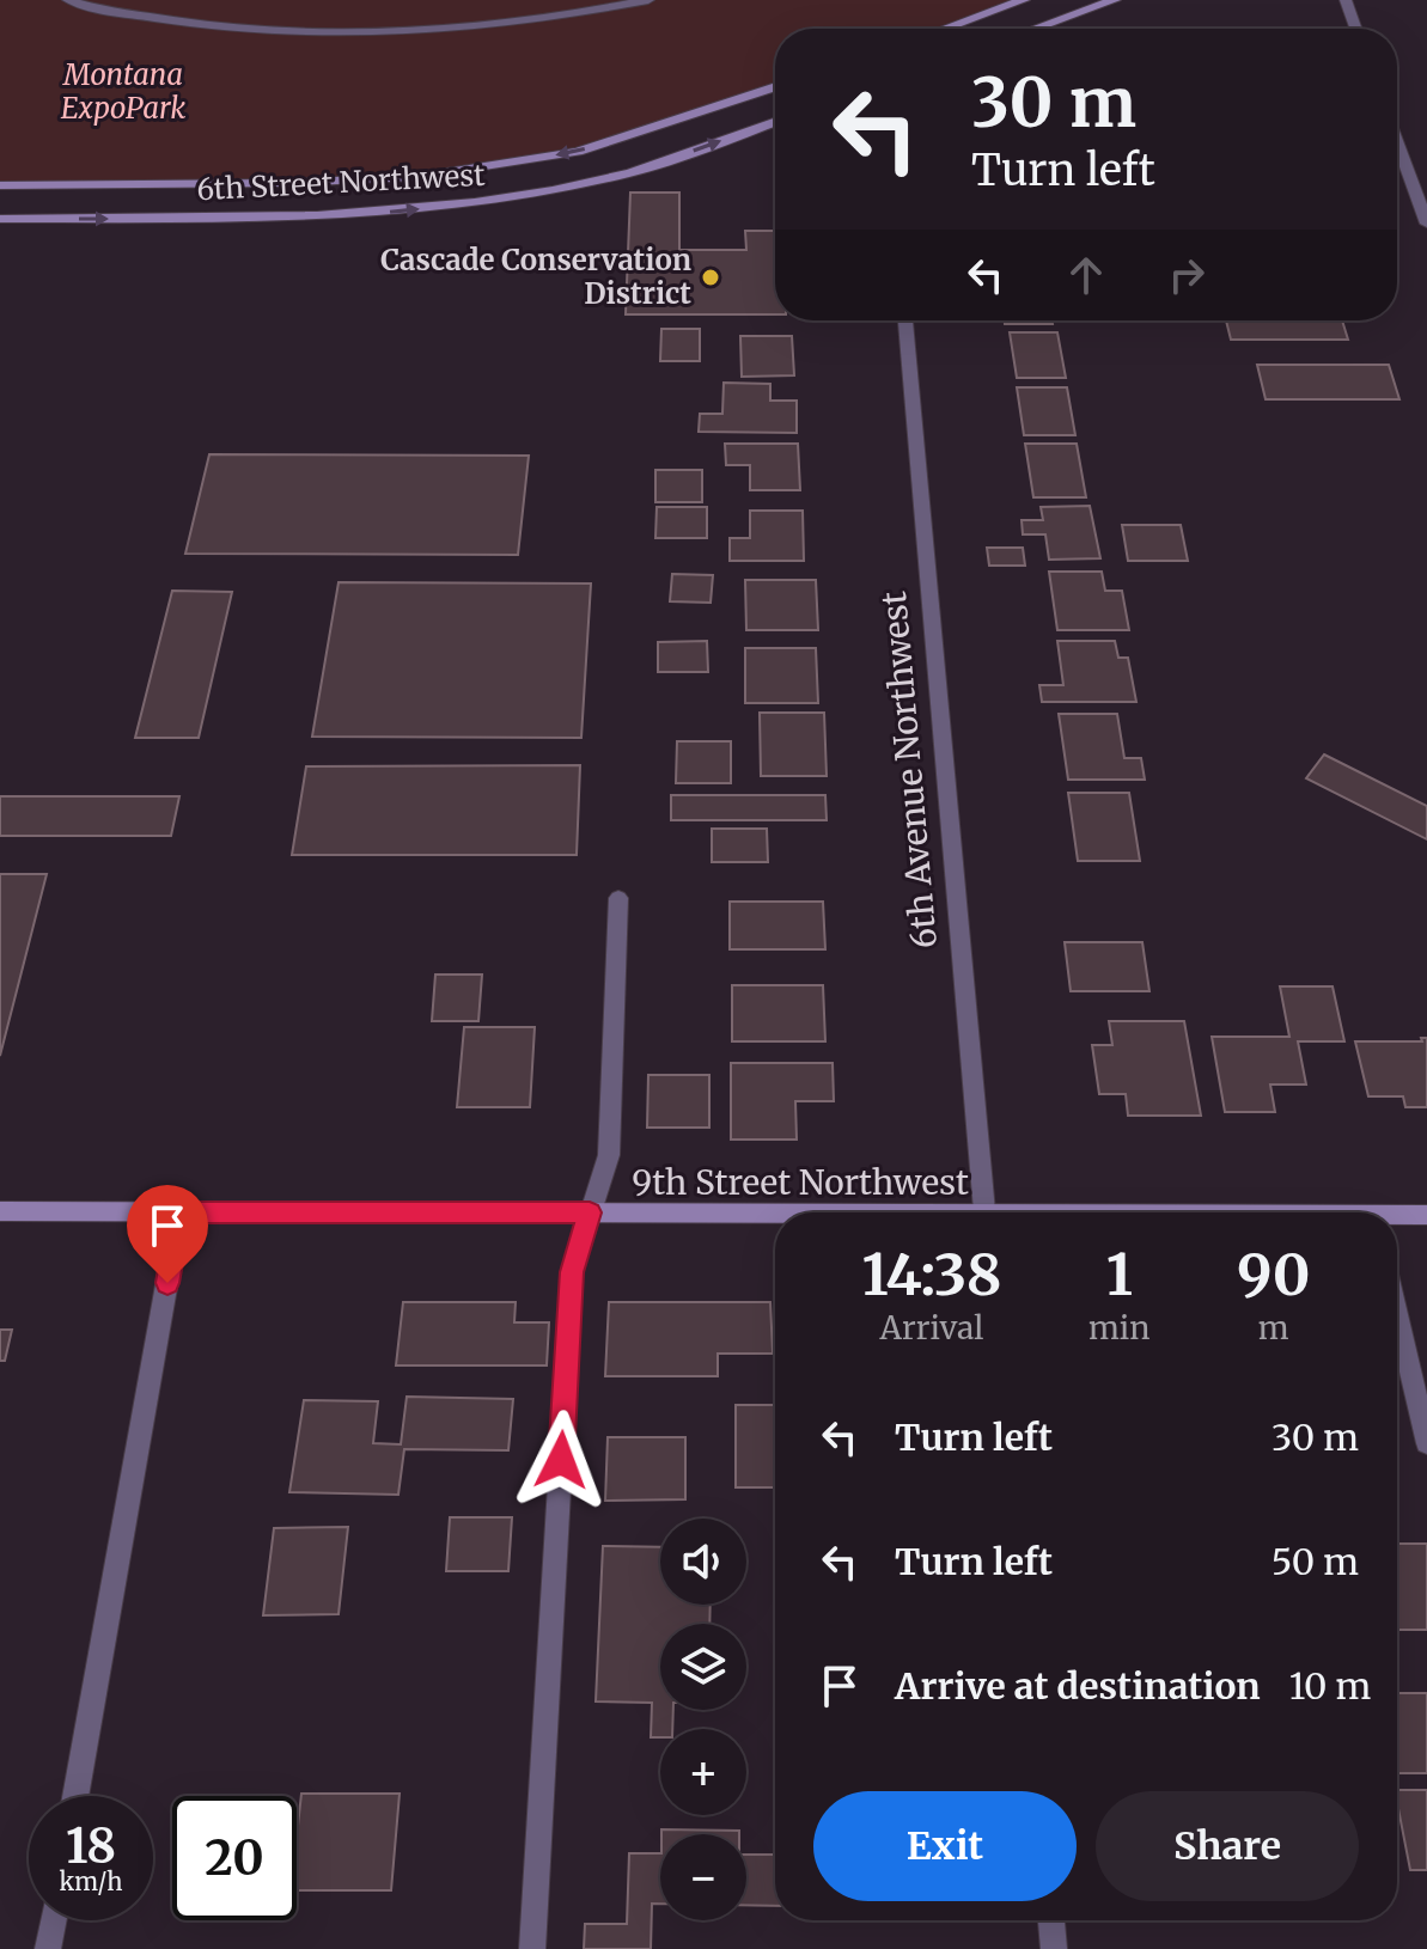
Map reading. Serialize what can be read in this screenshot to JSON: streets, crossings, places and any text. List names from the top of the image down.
{
  "streets": {
    "main road": ["6th Street Northwest", "9th Street Northwest"],
    "street": ["6th Avenue Northwest"]
  },
  "parks": ["Montana ExpoPark"],
  "places": ["Cascade Conservation District"],
  "page": {
    "turn": ["30 m", "Turn left"],
    "eta": [
      "14:38",
      "Arrival",
      "1",
      "min",
      "90",
      "m"
    ],
    "list": [
      {
        "name": "Turn left",
        "value": "30 m"
      },
      {
        "name": "Turn left",
        "value": "50 m"
      },
      {
        "name": "Arrive at destination",
        "value": "10 m"
      }
    ],
    "map_buttons": ["+", "−"],
    "buttons": ["Exit", "Share"],
    "speed": "18 km/h",
    "limit": "20"
  }
}
